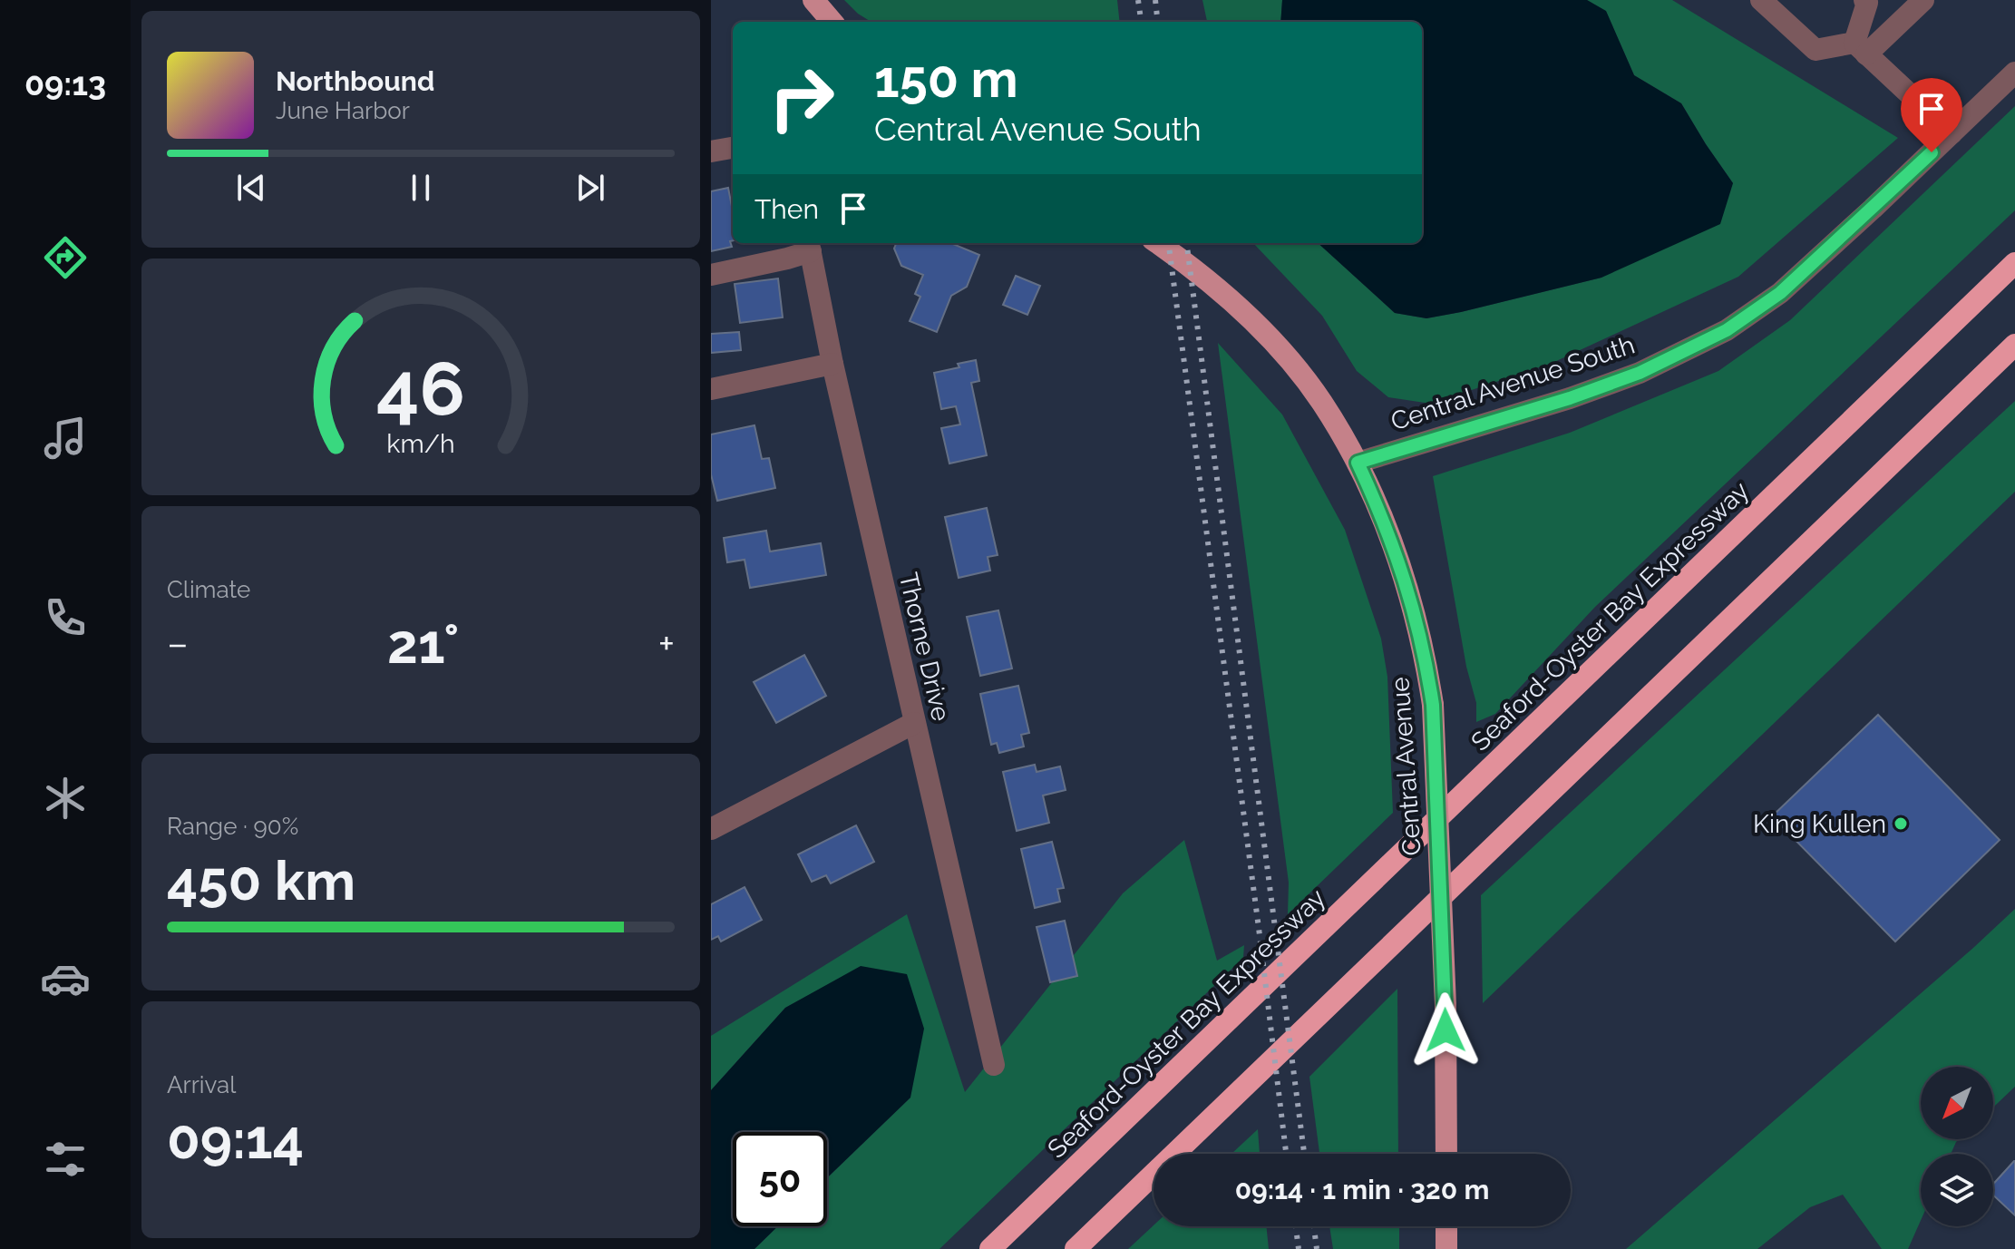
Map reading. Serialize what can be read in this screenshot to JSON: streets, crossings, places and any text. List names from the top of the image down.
{
  "streets": {
    "highway": ["Seaford-Oyster Bay Expressway"],
    "main road": ["Central Avenue"],
    "street": ["Central Avenue South", "Thorne Drive"]
  },
  "crossings": [
    ["Central Avenue South", "Central Avenue"]
  ],
  "places": ["King Kullen"],
  "north": "bottom left",
  "page": {
    "tabs": "09:13",
    "turn": ["150 m", "Central Avenue South"],
    "song": ["Northbound", "June Harbor"],
    "then": "Then",
    "tile": [
      "Climate",
      ["Range · 90%", "450 km"],
      ["Arrival", "09:14"]
    ],
    "heat": ["−", "21°", "+"],
    "limit": "50",
    "trip": "09:14 · 1 min · 320 m",
    "gauge": ["46", "km/h"]
  }
}
